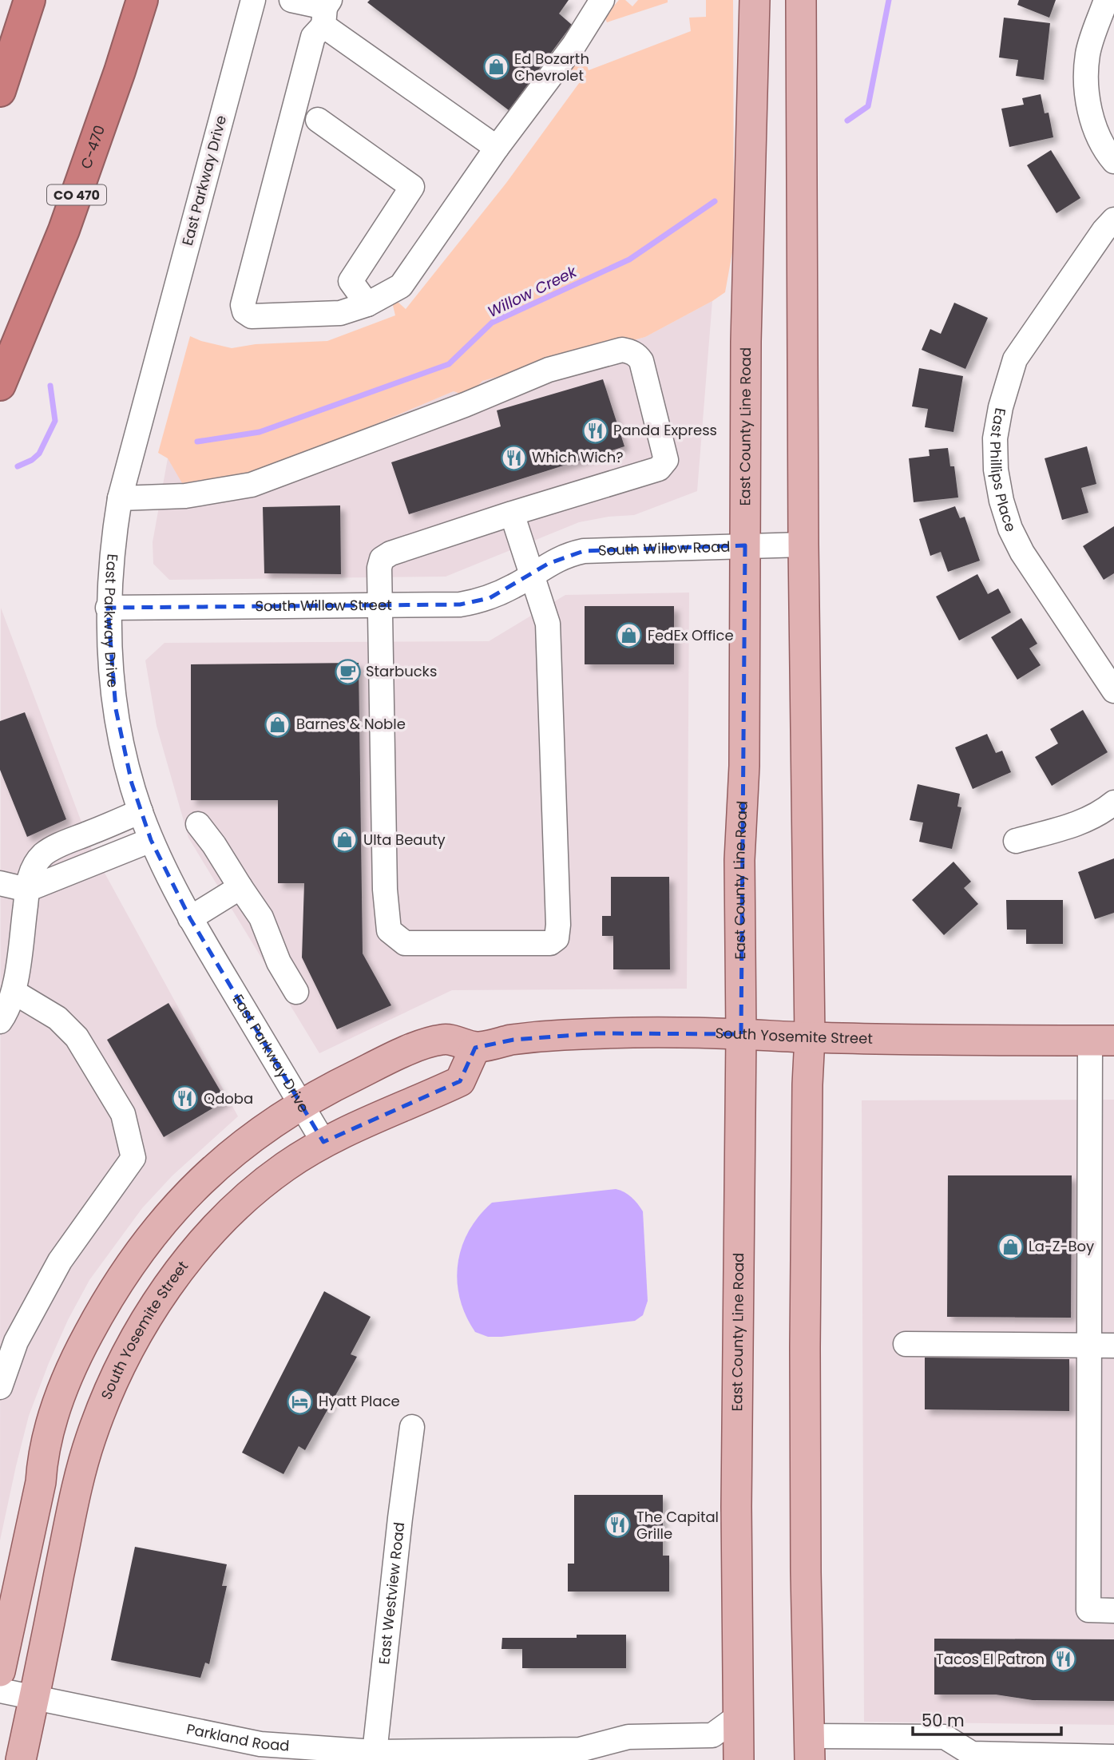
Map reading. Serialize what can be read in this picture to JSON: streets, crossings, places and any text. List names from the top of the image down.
{
  "streets": {
    "highway": ["C-470", "CO 470"],
    "main road": ["East County Line Road", "South Yosemite Street"],
    "street": [
      "East Parkway Drive",
      "East Phillips Place",
      "South Willow Road",
      "South Willow Street",
      "East Westview Road",
      "Parkland Road"
    ]
  },
  "crossings": [
    ["East Parkway Drive", "South Willow Street"],
    ["East Parkway Drive", "South Yosemite Street"],
    ["East County Line Road", "South Willow Road"],
    ["East County Line Road", "South Yosemite Street"],
    ["East County Line Road", "Parkland Road"],
    ["South Willow Road", "South Willow Street"],
    ["South Yosemite Street", "Parkland Road"],
    ["East Westview Road", "Parkland Road"]
  ],
  "water": ["Willow Creek"],
  "places": {
    "shop": [
      "Ed Bozarth Chevrolet",
      "FedEx Office",
      "Barnes & Noble",
      "Ulta Beauty",
      "La-Z-Boy"
    ],
    "restaurant": [
      "Panda Express",
      "Which Wich?",
      "Qdoba",
      "The Capital Grille",
      "Tacos El Patron"
    ],
    "cafe": ["Starbucks"],
    "hotel": ["Hyatt Place"]
  },
  "scale_bar": "50 m"
}
